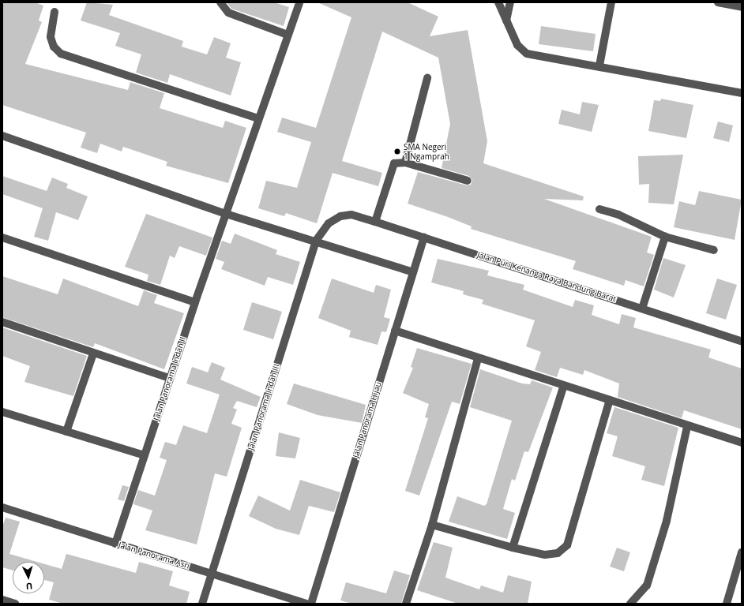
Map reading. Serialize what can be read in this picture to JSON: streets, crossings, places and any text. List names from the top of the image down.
{
  "streets": {
    "street": [
      "Jalan Puri Kenanga Raya Bandung Barat",
      "Jalan Panorama Indah II",
      "Jalan Panorama Indah III",
      "Jalan Panorama Hijau",
      "Jalan Panorama Asri"
    ]
  },
  "crossings": [
    ["Jalan Puri Kenanga Raya Bandung Barat", "Jalan Panorama Indah III"],
    ["Jalan Puri Kenanga Raya Bandung Barat", "Jalan Panorama Hijau"],
    ["Jalan Panorama Indah II", "Jalan Panorama Asri"],
    ["Jalan Panorama Indah III", "Jalan Panorama Asri"]
  ],
  "places": ["SMA Negeri 1 Ngamprah"],
  "north": "bottom"
}
